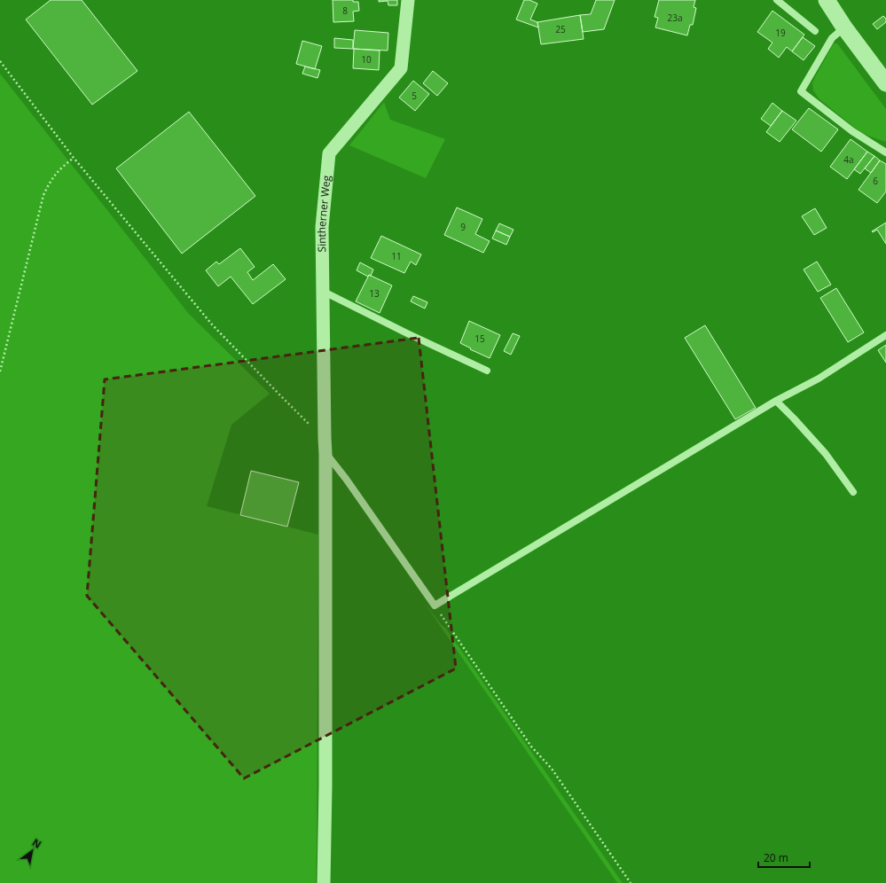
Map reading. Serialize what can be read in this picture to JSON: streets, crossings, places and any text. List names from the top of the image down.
{
  "streets": {
    "street": ["Sintherner Weg"]
  },
  "house_numbers": [
    "8",
    "23a",
    "25",
    "19",
    "10",
    "5",
    "4a",
    "6",
    "9",
    "11",
    "13",
    "15"
  ],
  "scale_bar": "20 m",
  "north": "top right"
}
